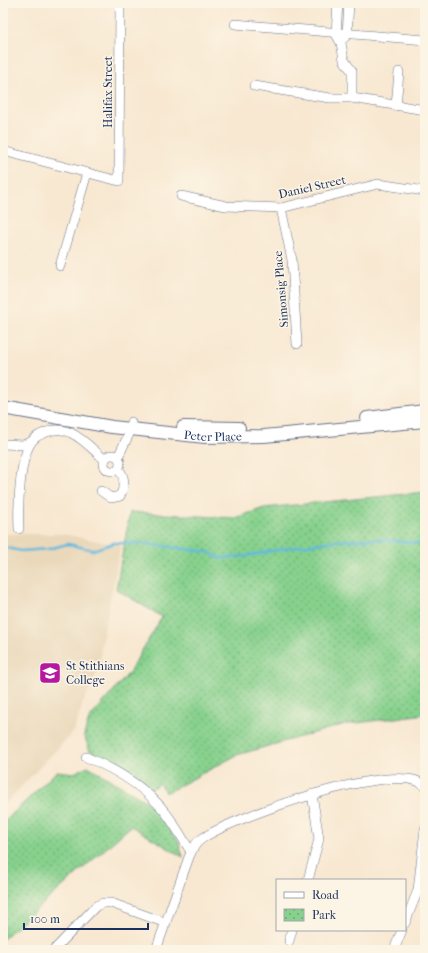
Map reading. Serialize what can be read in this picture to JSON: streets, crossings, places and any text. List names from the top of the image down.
{
  "streets": {
    "main road": ["Peter Place"],
    "street": ["Halifax Street", "Daniel Street", "Simonsig Place"]
  },
  "crossings": [
    ["Daniel Street", "Simonsig Place"]
  ],
  "places": {
    "school or university": ["St Stithians College"]
  },
  "legend": ["Road", "Park"],
  "scale_bar": "100 m"
}
